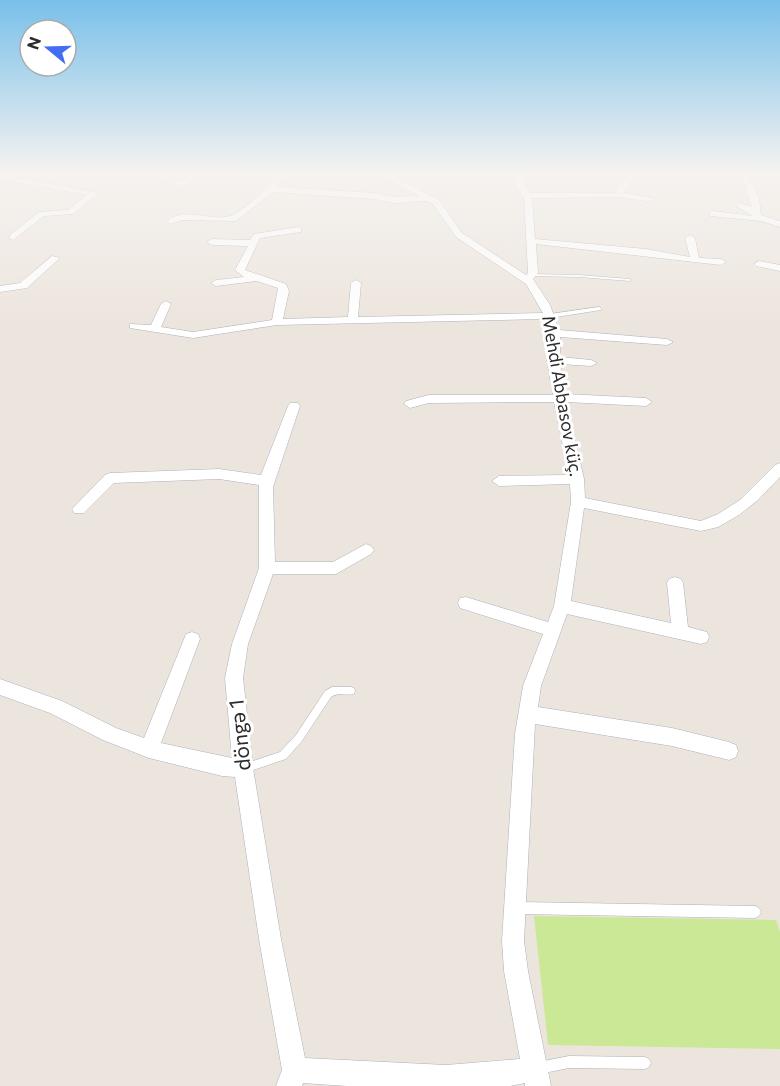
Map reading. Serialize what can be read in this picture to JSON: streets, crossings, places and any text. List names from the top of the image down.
{
  "streets": {
    "street": ["Mehdi Abbasov küç.", "döngə 1"]
  },
  "north": "left"
}
